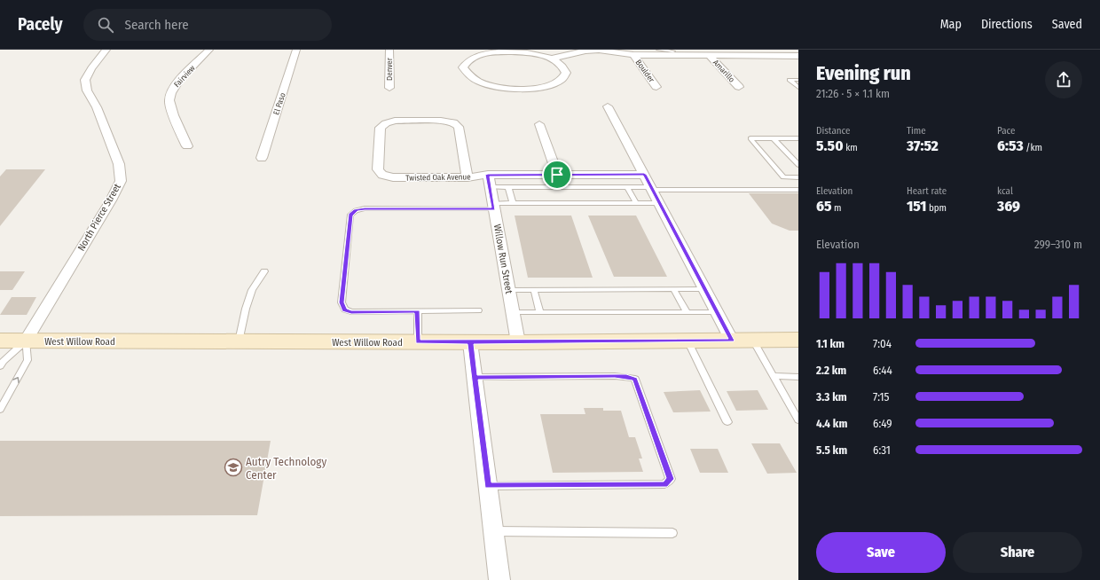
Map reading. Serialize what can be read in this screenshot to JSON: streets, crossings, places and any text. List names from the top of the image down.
{
  "streets": {
    "main road": ["West Willow Road"],
    "street": [
      "Denver",
      "Boulder",
      "Amarillo",
      "Fairview",
      "El Paso",
      "Twisted Oak Avenue",
      "North Pierce Street",
      "Willow Run Street"
    ]
  },
  "crossings": [
    ["Twisted Oak Avenue", "Willow Run Street"],
    ["North Pierce Street", "West Willow Road"],
    ["Willow Run Street", "West Willow Road"]
  ],
  "places": {
    "school or university": ["Autry Technology Center"]
  },
  "page": {
    "header": "Pacely",
    "search": "Search here",
    "nav": ["Map", "Directions", "Saved"],
    "heading": ["Evening run", "21:26 · 5 × 1.1 km"],
    "stats": [
      ["Distance", "5.50 km"],
      ["Time", "37:52"],
      ["Pace", "6:53 /km"],
      ["Elevation", "65 m"],
      ["Heart rate", "151 bpm"],
      ["kcal", "369"]
    ],
    "chart": ["Elevation", "299–310 m"],
    "list": [
      {
        "name": "1.1 km",
        "note": "7:04"
      },
      {
        "name": "2.2 km",
        "note": "6:44"
      },
      {
        "name": "3.3 km",
        "note": "7:15"
      },
      {
        "name": "4.4 km",
        "note": "6:49"
      },
      {
        "name": "5.5 km",
        "note": "6:31"
      }
    ],
    "buttons": ["Save", "Share"]
  }
}
